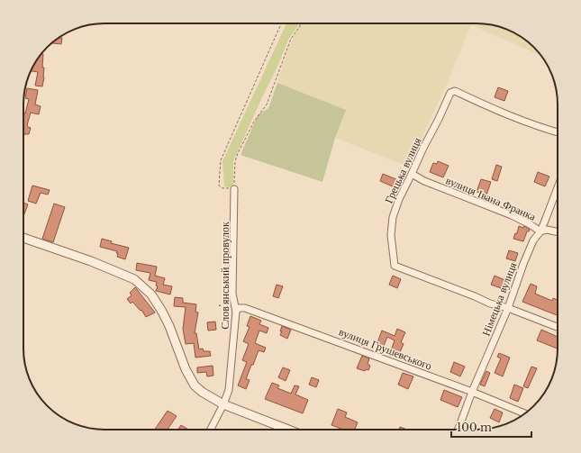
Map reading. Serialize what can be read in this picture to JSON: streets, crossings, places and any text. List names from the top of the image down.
{
  "streets": {
    "street": [
      "Грецька вулиця",
      "вулиця Івана Франка",
      "Словʼянський провулок",
      "Німецька вулиця",
      "вулиця Грушевського"
    ]
  },
  "crossings": [
    ["Грецька вулиця", "вулиця Івана Франка"],
    ["Грецька вулиця", "Німецька вулиця"],
    ["вулиця Івана Франка", "Німецька вулиця"],
    ["Словʼянський провулок", "вулиця Грушевського"],
    ["Німецька вулиця", "вулиця Грушевського"]
  ],
  "scale_bar": "100 m"
}
